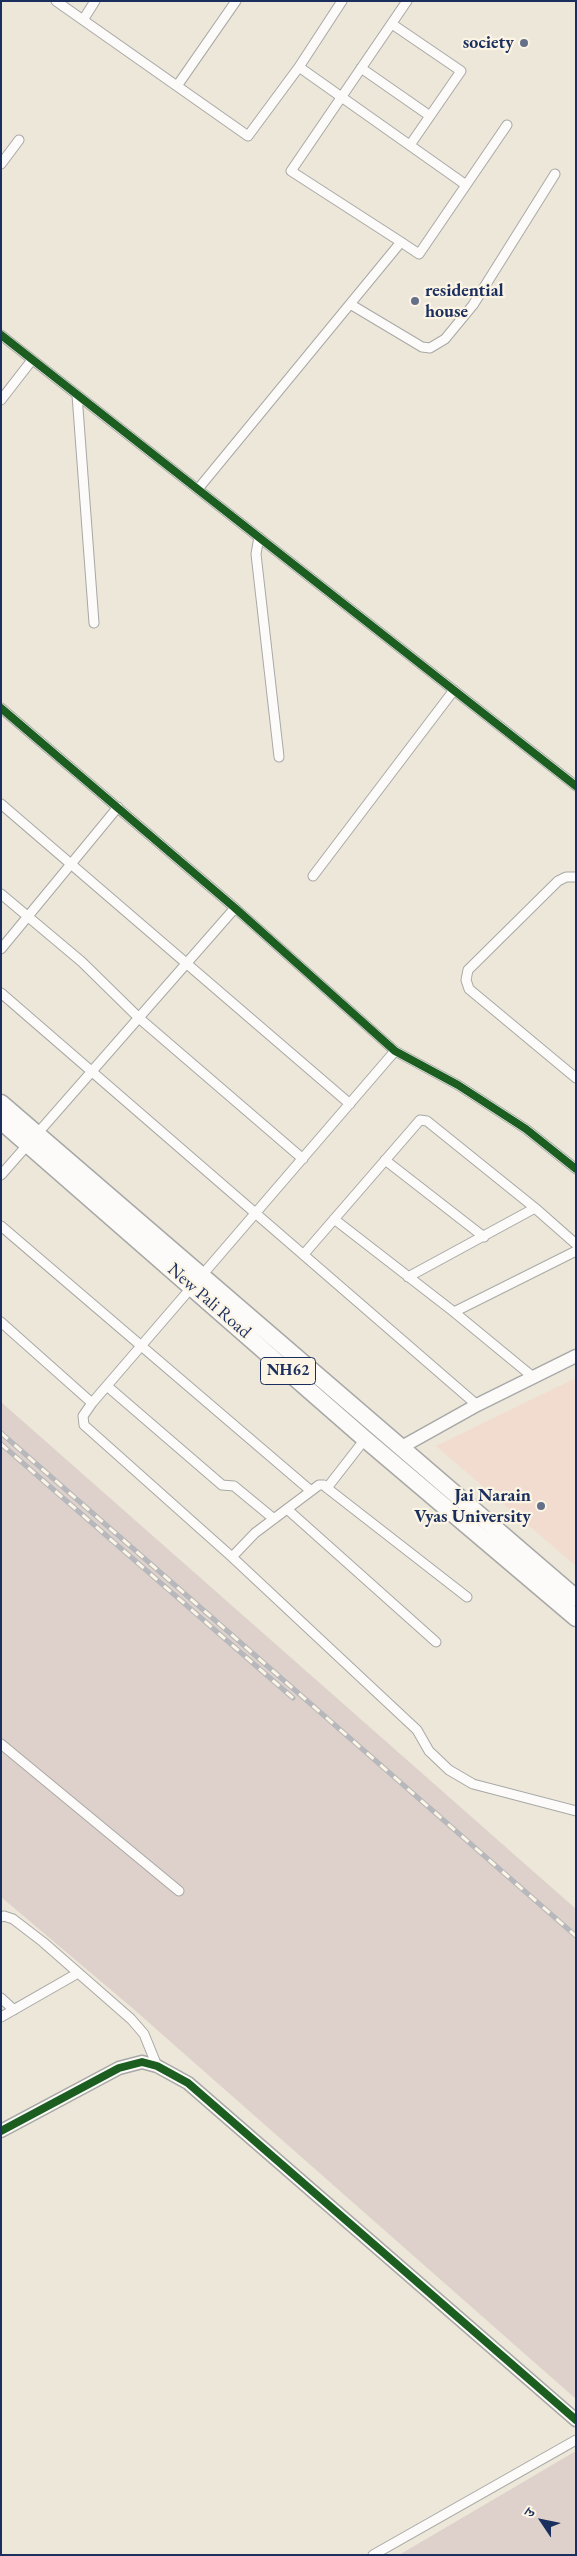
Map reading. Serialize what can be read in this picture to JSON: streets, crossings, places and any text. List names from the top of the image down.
{
  "streets": {
    "highway": ["New Pali Road", "NH62"]
  },
  "places": ["society", "residential house", "Jai Narain Vyas University"],
  "north": "top left"
}
